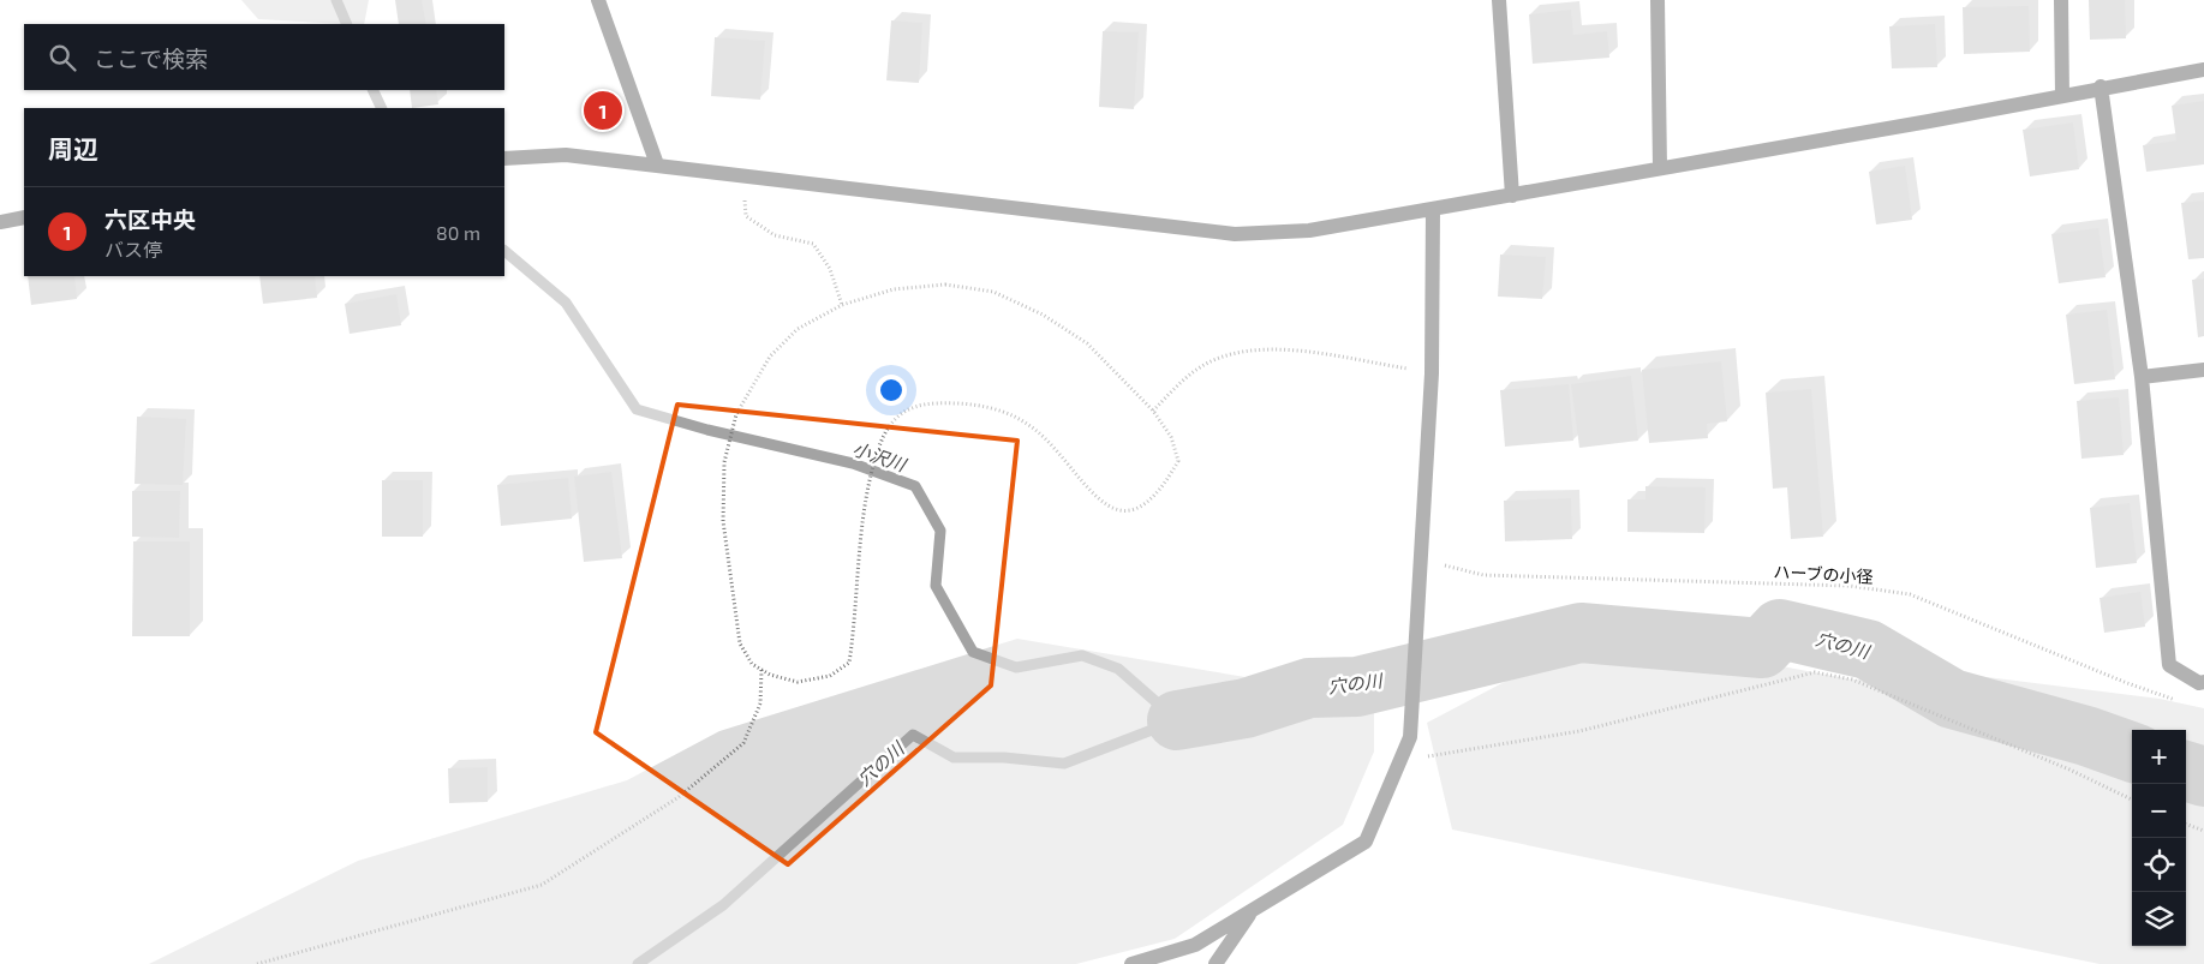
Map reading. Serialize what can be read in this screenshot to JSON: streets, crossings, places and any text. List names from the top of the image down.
{
  "streets": {
    "path": ["ハーブの小径"]
  },
  "water": ["小沢川", "穴の川"],
  "page": {
    "search": "ここで検索",
    "pins": "1",
    "heading": "周辺",
    "list": [
      {
        "mark": "1",
        "name": "六区中央",
        "note": "バス停",
        "value": "80 m"
      }
    ],
    "map_buttons": ["+", "−"]
  }
}
